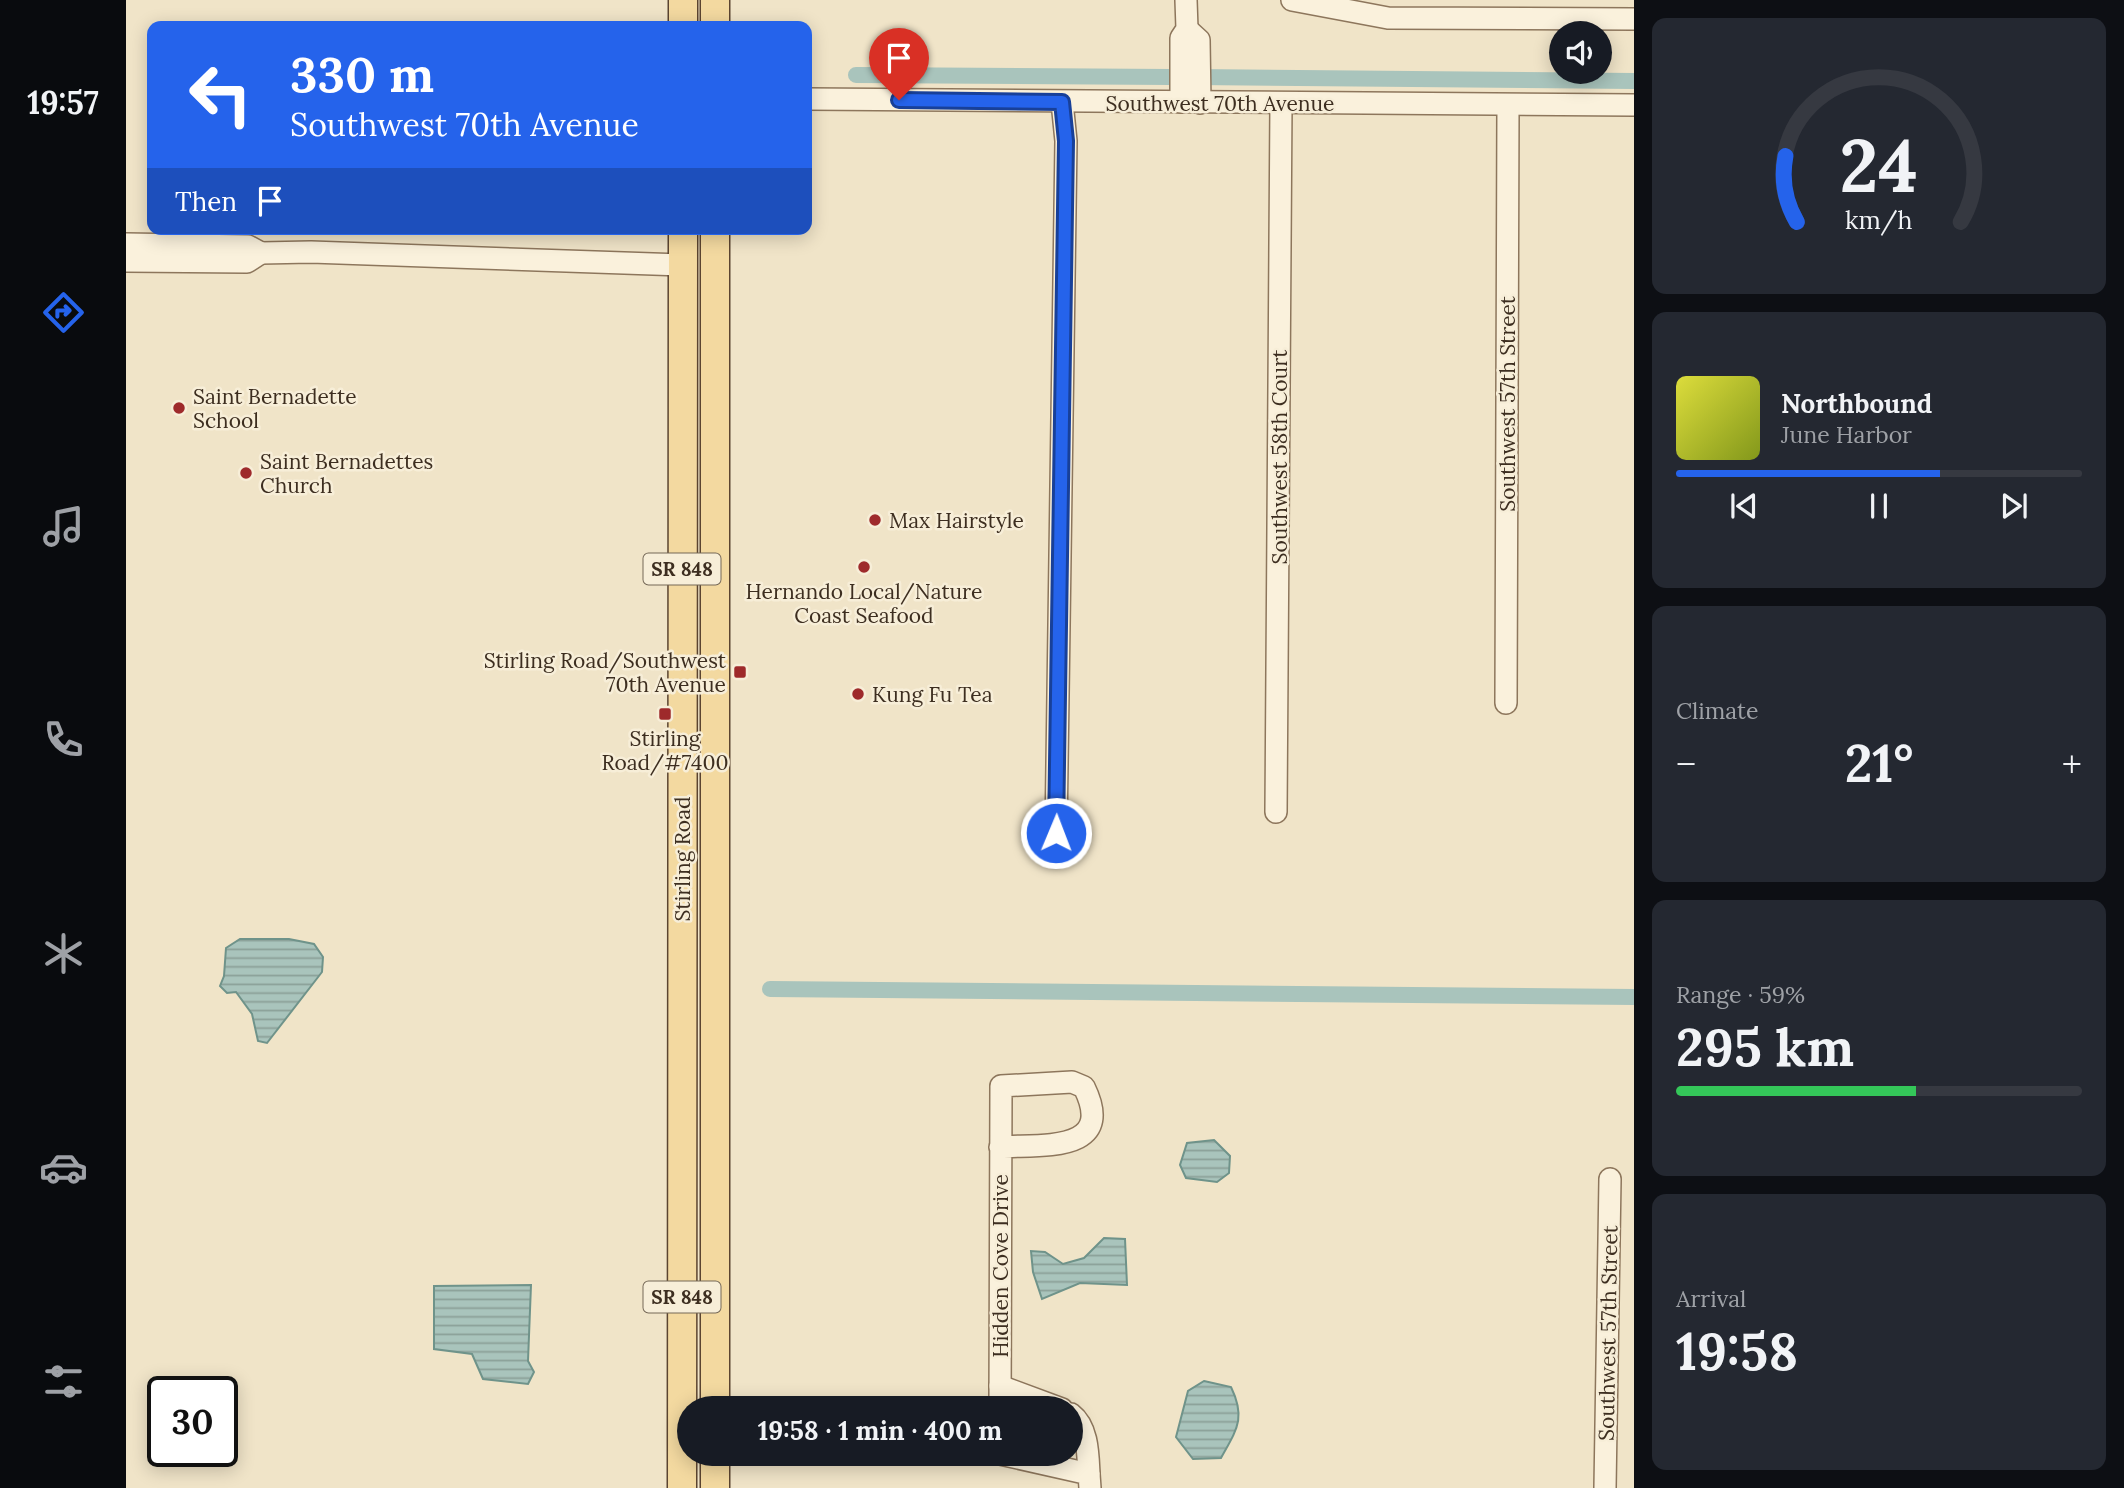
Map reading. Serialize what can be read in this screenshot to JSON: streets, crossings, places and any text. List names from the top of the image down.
{
  "streets": {
    "main road": ["SR 848", "Stirling Road"],
    "street": [
      "Southwest 70th Avenue",
      "Southwest 57th Street",
      "Southwest 58th Court",
      "Hidden Cove Drive"
    ]
  },
  "crossings": [
    ["Southwest 70th Avenue", "Southwest 57th Street"],
    ["Southwest 70th Avenue", "Southwest 58th Court"]
  ],
  "places": {
    "other": [
      "Saint Bernadette School",
      "Saint Bernadettes Church",
      "Max Hairstyle",
      "Hernando Local/Nature Coast Seafood",
      "Kung Fu Tea"
    ],
    "transit": ["Stirling Road/Southwest 70th Avenue", "Stirling Road/#7400"]
  },
  "page": {
    "tabs": "19:57",
    "turn": ["330 m", "Southwest 70th Avenue"],
    "then": "Then",
    "song": ["Northbound", "June Harbor"],
    "tile": [
      "Climate",
      ["Range · 59%", "295 km"],
      ["Arrival", "19:58"]
    ],
    "heat": ["−", "21°", "+"],
    "limit": "30",
    "trip": "19:58 · 1 min · 400 m",
    "gauge": ["24", "km/h"]
  }
}
